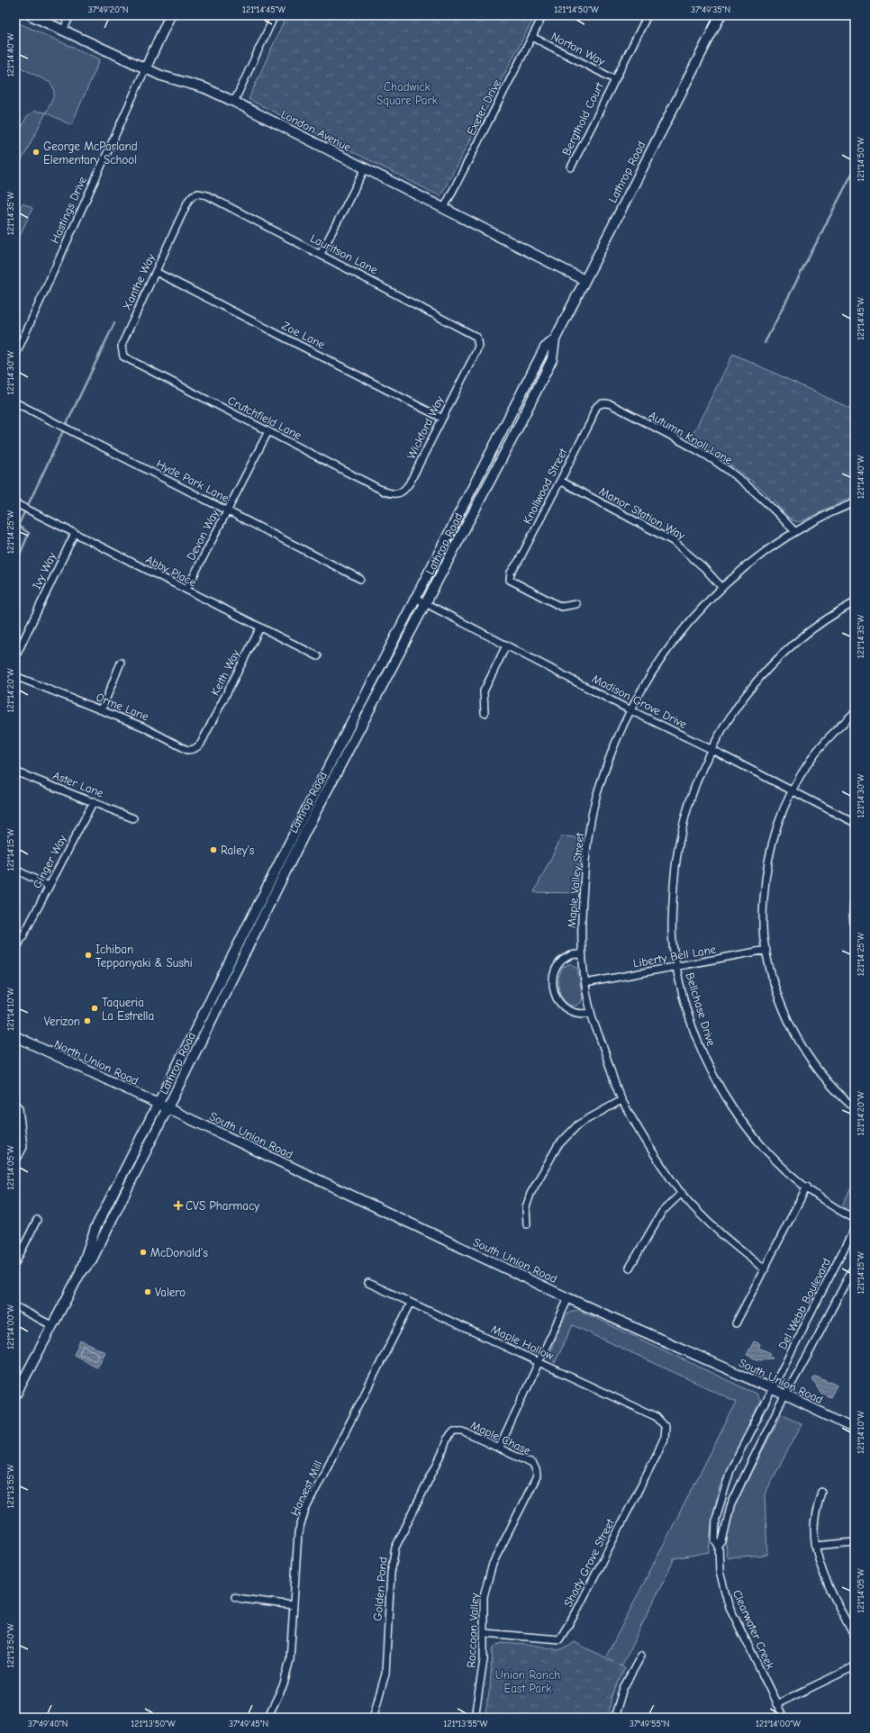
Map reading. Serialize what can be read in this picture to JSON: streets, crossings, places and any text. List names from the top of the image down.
{
  "streets": {
    "main road": [
      "London Avenue",
      "Lathrop Road",
      "Hastings Drive",
      "North Union Road",
      "South Union Road"
    ],
    "street": [
      "Norton Way",
      "Exeter Drive",
      "Bergthold Court",
      "Lauritson Lane",
      "Xanthe Way",
      "Zoe Lane",
      "Crutchfield Lane",
      "Wickford Way",
      "Autumn Knoll Lane",
      "Hyde Park Lane",
      "Knollwood Street",
      "Manor Station Way",
      "Devon Way",
      "Ivy Way",
      "Abby Place",
      "Keith Way",
      "Madison Grove Drive",
      "Orme Lane",
      "Aster Lane",
      "Ginger Way",
      "Maple Valley Street",
      "Liberty Bell Lane",
      "Bellchase Drive",
      "Del Webb Boulevard",
      "Maple Hollow",
      "Maple Chase",
      "Harvest Mill",
      "Shady Grove Street",
      "Golden Pond",
      "Clearwater Creek",
      "Raccoon Valley"
    ]
  },
  "crossings": [
    ["Norton Way", "Exeter Drive"],
    ["Norton Way", "Bergthold Court"],
    ["Exeter Drive", "London Avenue"],
    ["London Avenue", "Lathrop Road"],
    ["London Avenue", "Hastings Drive"],
    ["Lathrop Road", "Madison Grove Drive"],
    ["Lathrop Road", "North Union Road"],
    ["Lathrop Road", "South Union Road"],
    ["Lauritson Lane", "Xanthe Way"],
    ["Lauritson Lane", "Wickford Way"],
    ["Xanthe Way", "Zoe Lane"],
    ["Xanthe Way", "Crutchfield Lane"],
    ["Zoe Lane", "Wickford Way"],
    ["Crutchfield Lane", "Wickford Way"],
    ["Crutchfield Lane", "Devon Way"],
    ["Autumn Knoll Lane", "Knollwood Street"],
    ["Autumn Knoll Lane", "Maple Valley Street"],
    ["Hyde Park Lane", "Devon Way"],
    ["Knollwood Street", "Manor Station Way"],
    ["Manor Station Way", "Maple Valley Street"],
    ["Devon Way", "Abby Place"],
    ["Ivy Way", "Abby Place"],
    ["Abby Place", "Keith Way"],
    ["Keith Way", "Orme Lane"],
    ["Madison Grove Drive", "Maple Valley Street"],
    ["Madison Grove Drive", "Bellchase Drive"],
    ["Aster Lane", "Ginger Way"],
    ["Maple Valley Street", "Liberty Bell Lane"],
    ["Liberty Bell Lane", "Bellchase Drive"],
    ["North Union Road", "South Union Road"],
    ["South Union Road", "Del Webb Boulevard"],
    ["South Union Road", "Clearwater Creek"],
    ["Del Webb Boulevard", "Clearwater Creek"],
    ["Maple Hollow", "Harvest Mill"],
    ["Maple Hollow", "Shady Grove Street"],
    ["Maple Chase", "Golden Pond"],
    ["Maple Chase", "Raccoon Valley"],
    ["Shady Grove Street", "Raccoon Valley"]
  ],
  "parks": ["Chadwick Square Park", "Union Ranch East Park"],
  "places": {
    "other": [
      "George McParland Elementary School",
      "Raley's",
      "Ichiban Teppanyaki & Sushi",
      "Taqueria La Estrella",
      "Verizon",
      "McDonald's",
      "Valero"
    ],
    "health": ["CVS Pharmacy"]
  },
  "coordinates": [
    "37°49'20\"N",
    "121°14'45\"W",
    "121°14'50\"W",
    "37°49'35\"N",
    "121°14'40\"W",
    "121°14'35\"W",
    "121°14'30\"W",
    "121°14'25\"W",
    "121°14'20\"W",
    "121°14'15\"W",
    "121°14'10\"W",
    "121°14'05\"W",
    "121°14'00\"W",
    "121°13'55\"W",
    "121°13'50\"W",
    "37°49'40\"N",
    "37°49'45\"N",
    "37°49'55\"N"
  ]
}
